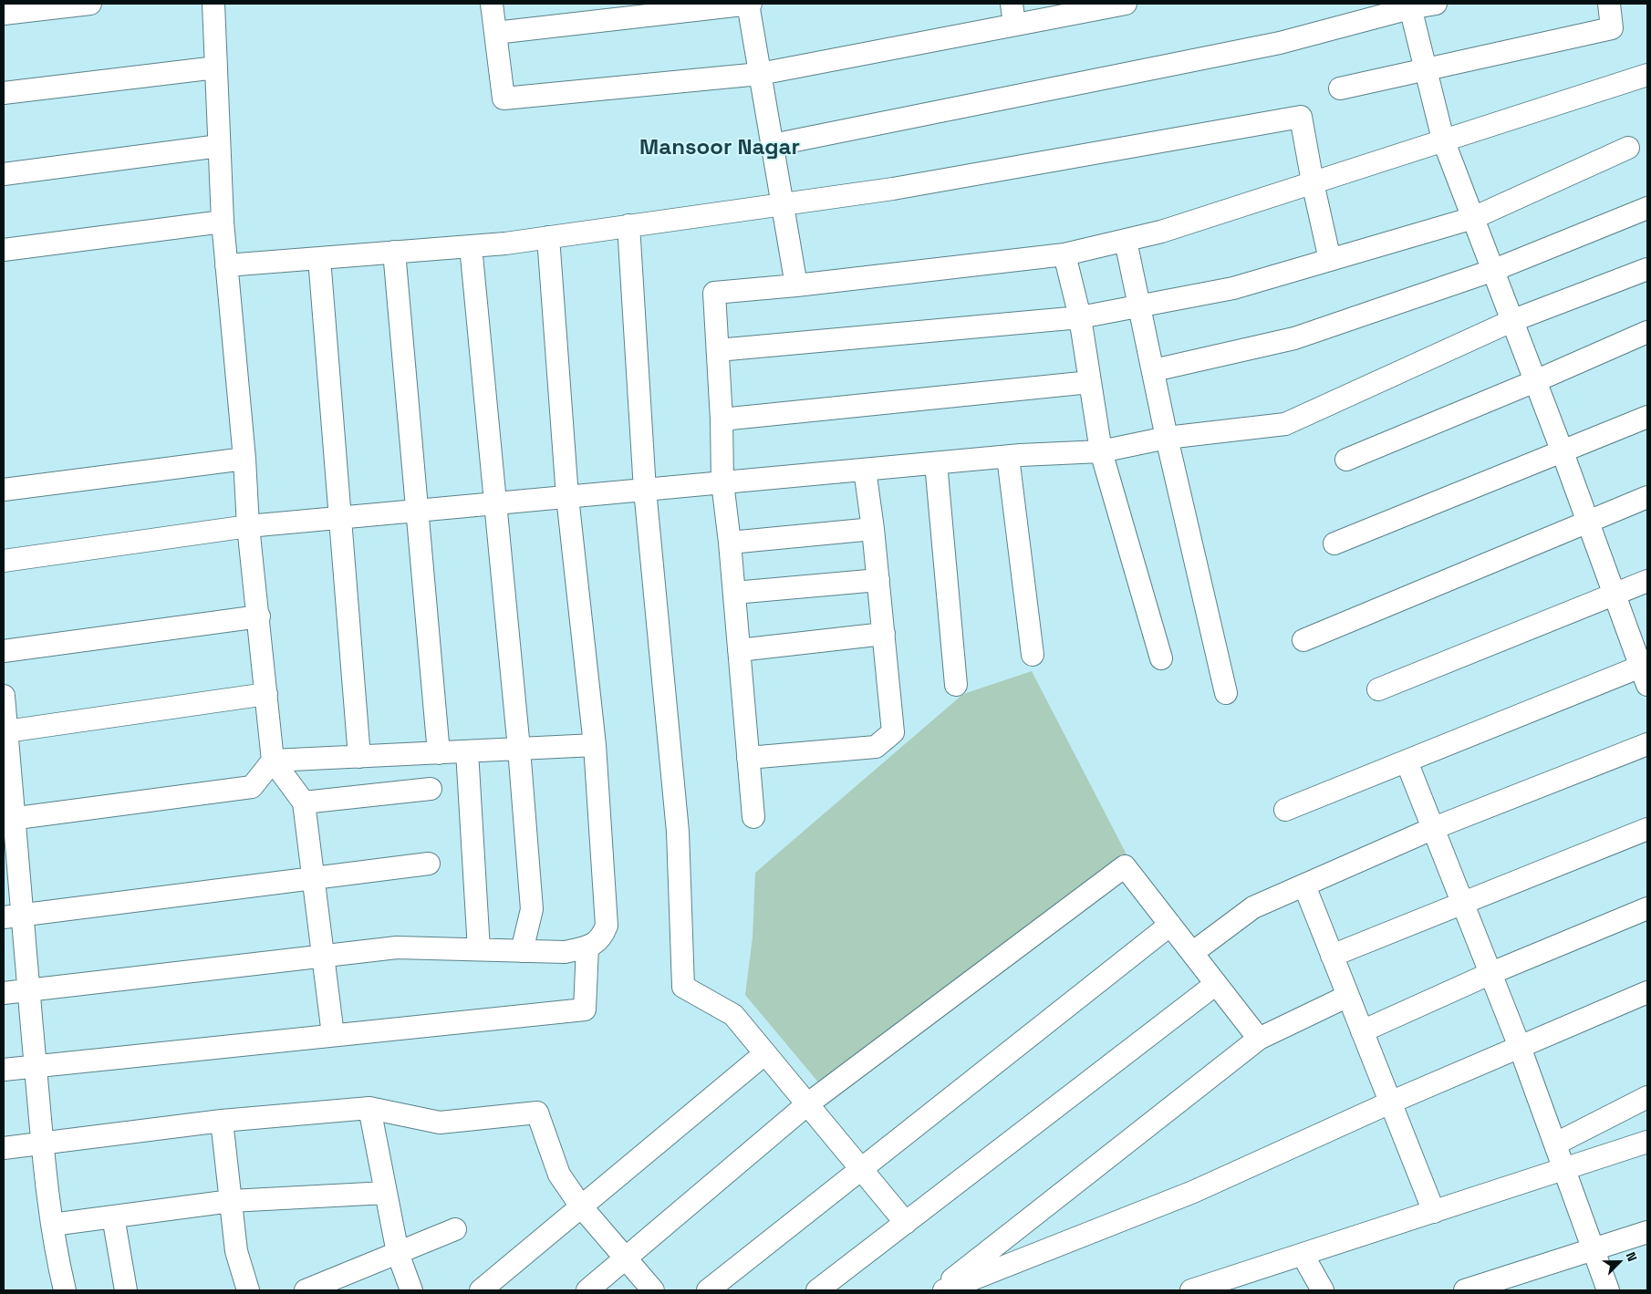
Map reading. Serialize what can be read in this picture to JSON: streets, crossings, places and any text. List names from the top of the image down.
{
  "districts": ["Mansoor Nagar"],
  "north": "top right"
}
